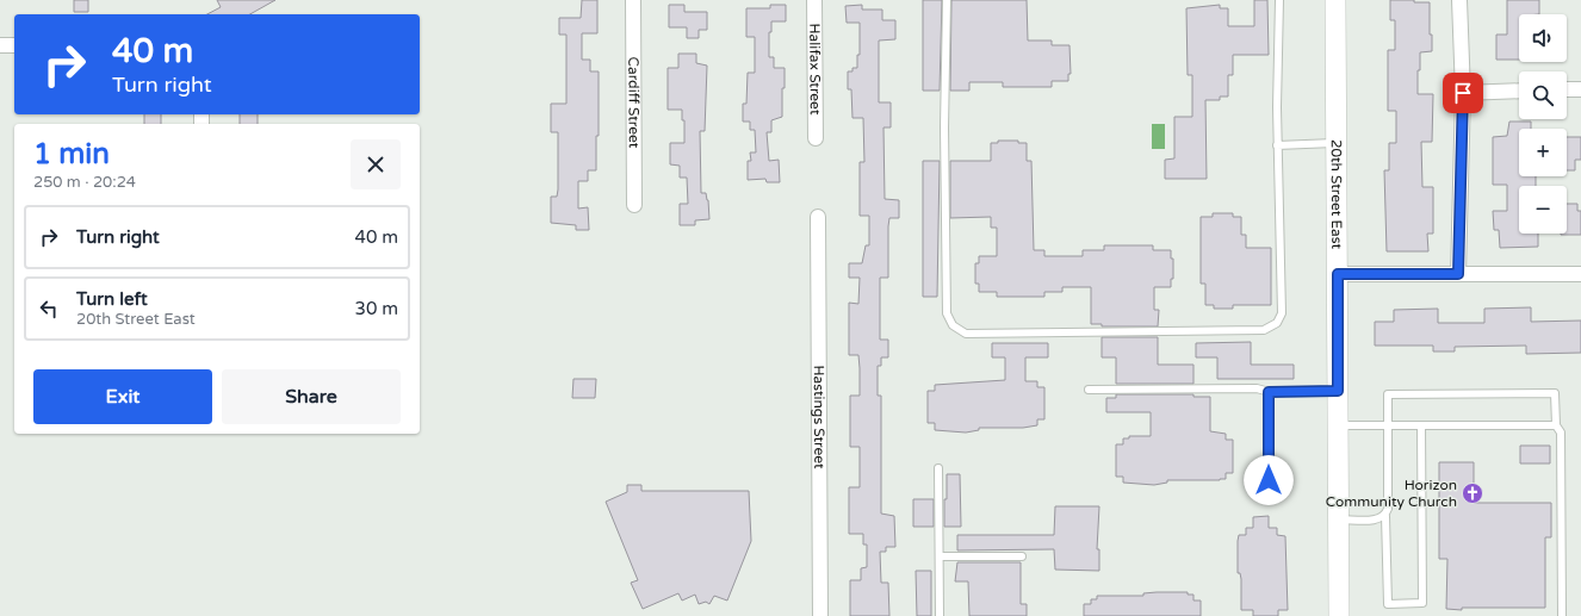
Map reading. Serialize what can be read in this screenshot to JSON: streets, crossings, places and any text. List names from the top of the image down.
{
  "streets": {
    "street": [
      "Halifax Street",
      "Cardiff Street",
      "20th Street East",
      "Hastings Street"
    ]
  },
  "places": {
    "church": ["Horizon Community Church"]
  },
  "page": {
    "map_buttons": ["+", "−"],
    "turn": ["40 m", "Turn right"],
    "heading": ["1 min", "250 m · 20:24"],
    "list": [
      {
        "name": "Turn right",
        "value": "40 m"
      },
      {
        "name": "Turn left",
        "note": "20th Street East",
        "value": "30 m"
      }
    ],
    "buttons": ["Exit", "Share"]
  }
}
